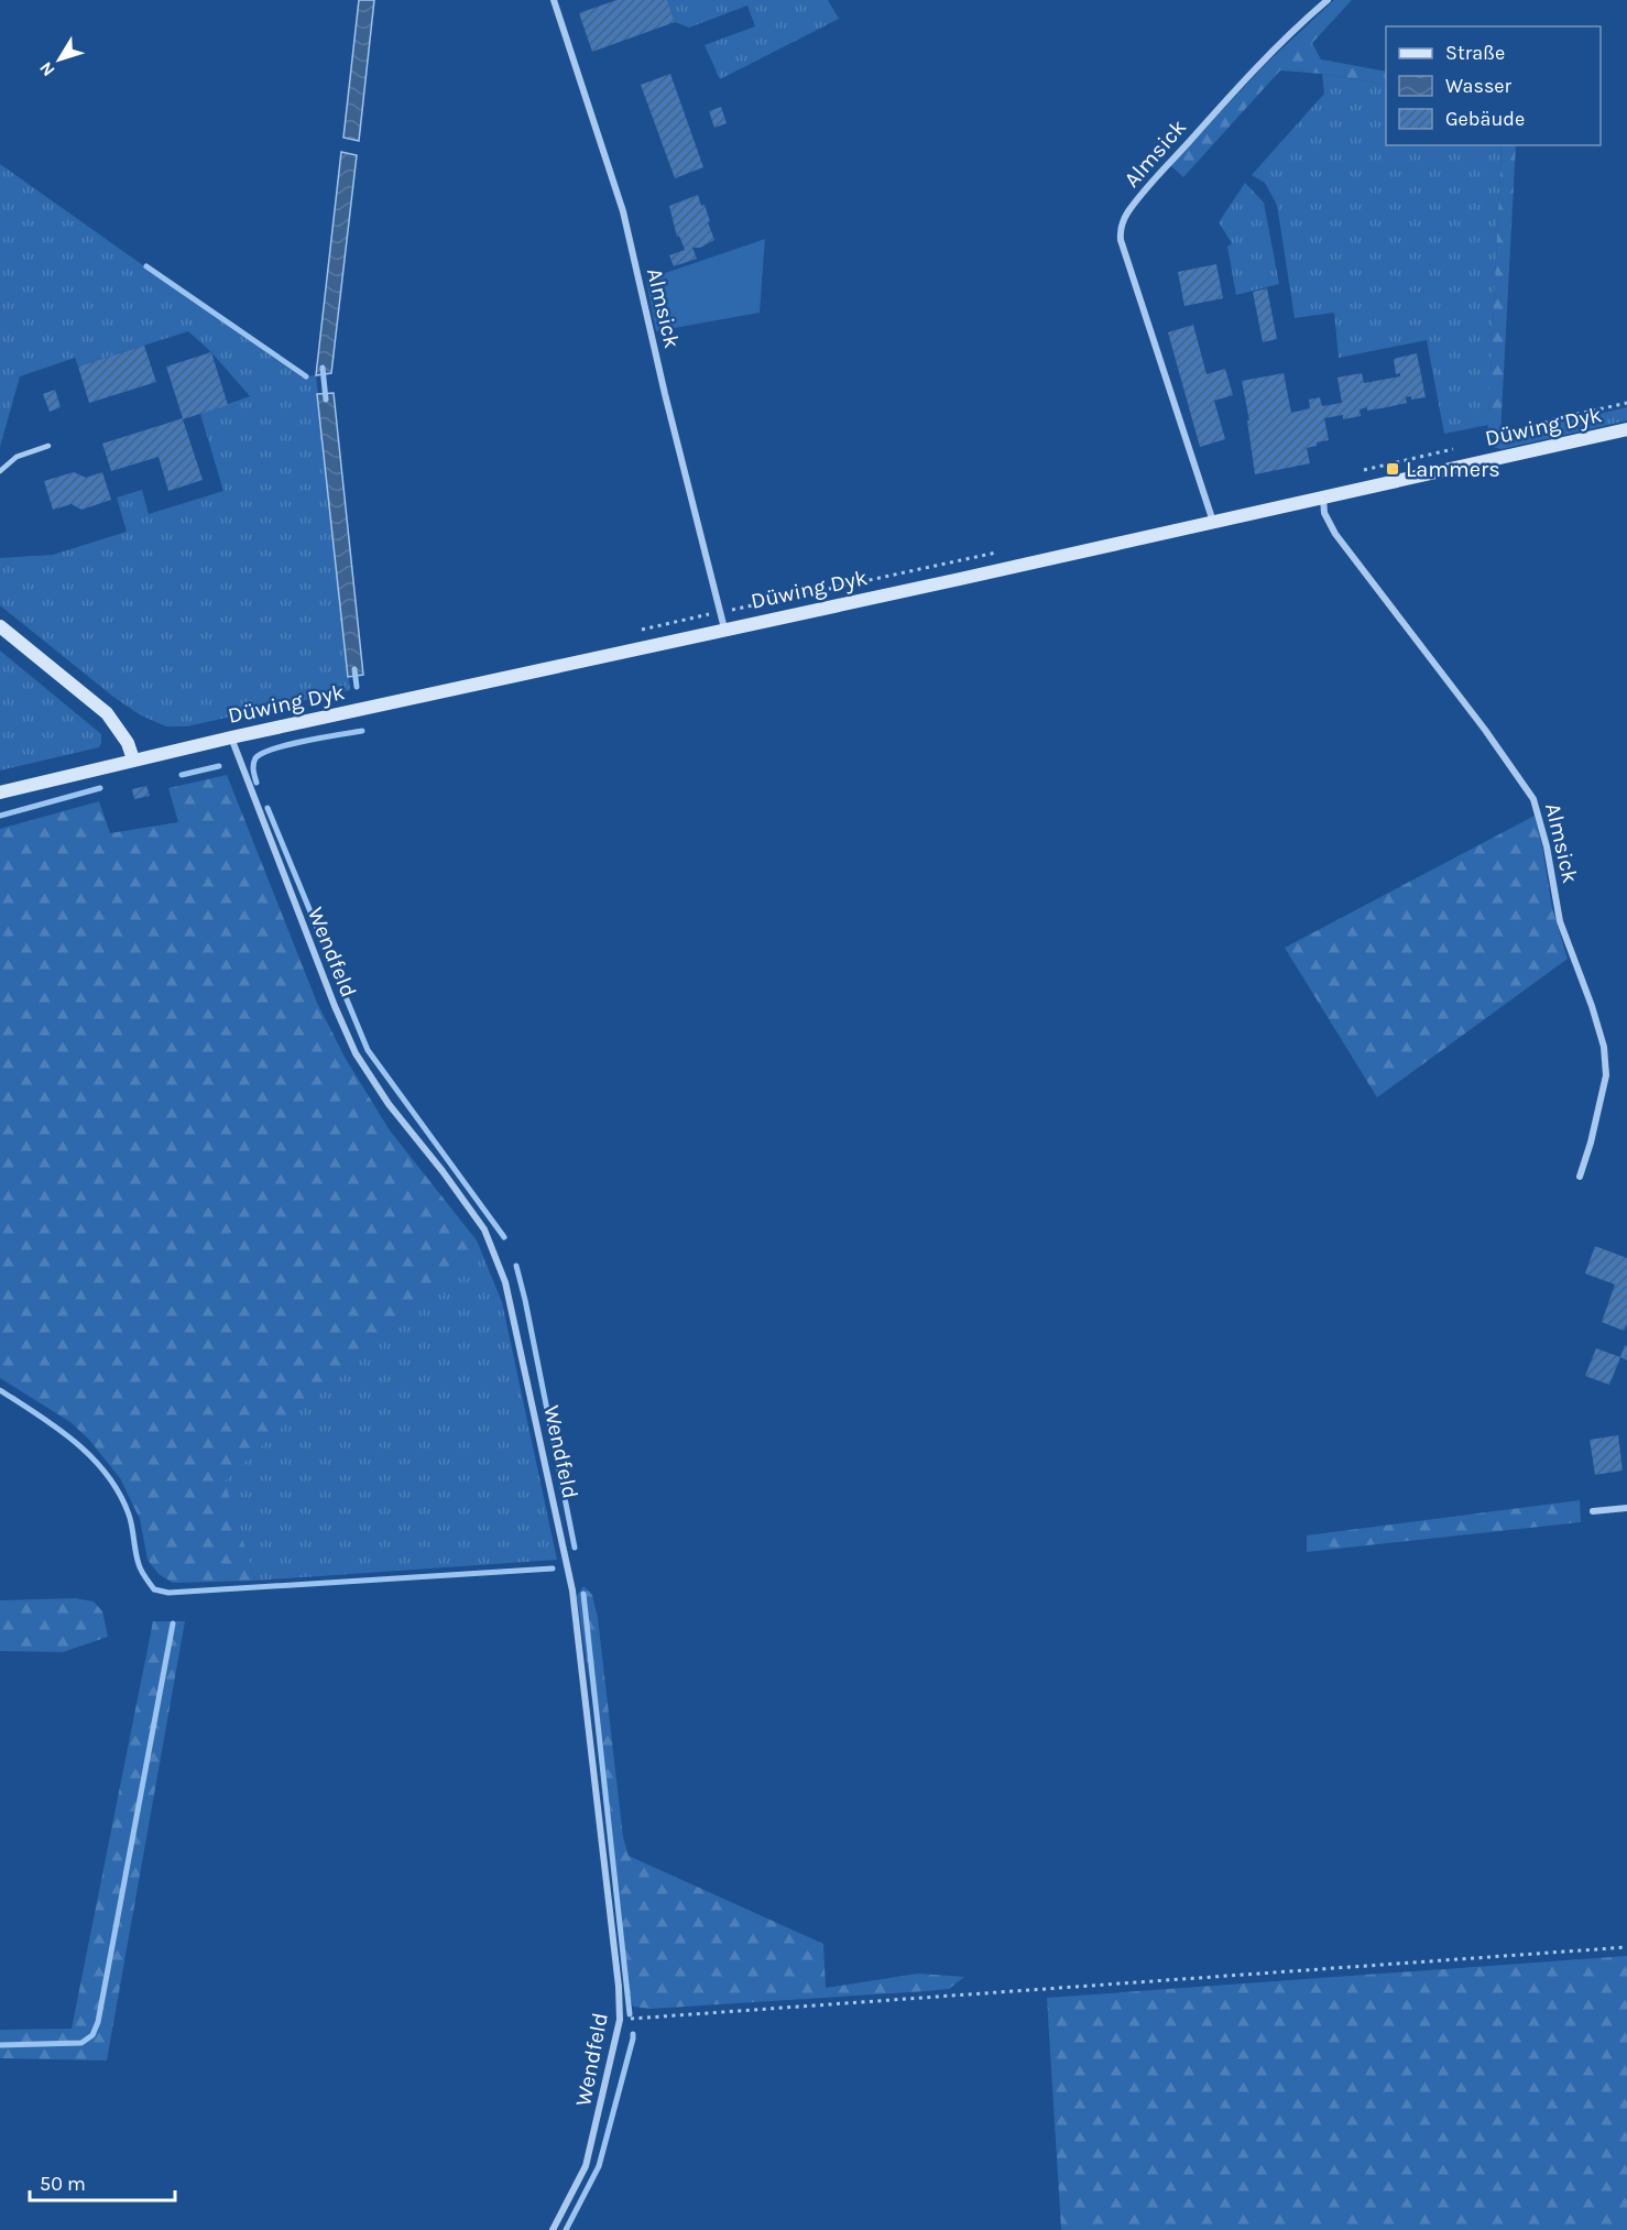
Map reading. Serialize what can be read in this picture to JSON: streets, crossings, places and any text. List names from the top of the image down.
{
  "streets": {
    "street": ["Almsick", "Düwing Dyk", "Wendfeld"]
  },
  "crossings": [
    ["Almsick", "Düwing Dyk"],
    ["Düwing Dyk", "Wendfeld"]
  ],
  "places": {
    "transit": ["Lammers"]
  },
  "legend": ["Straße", "Wasser", "Gebäude"],
  "scale_bar": "50 m",
  "north": "bottom left"
}
